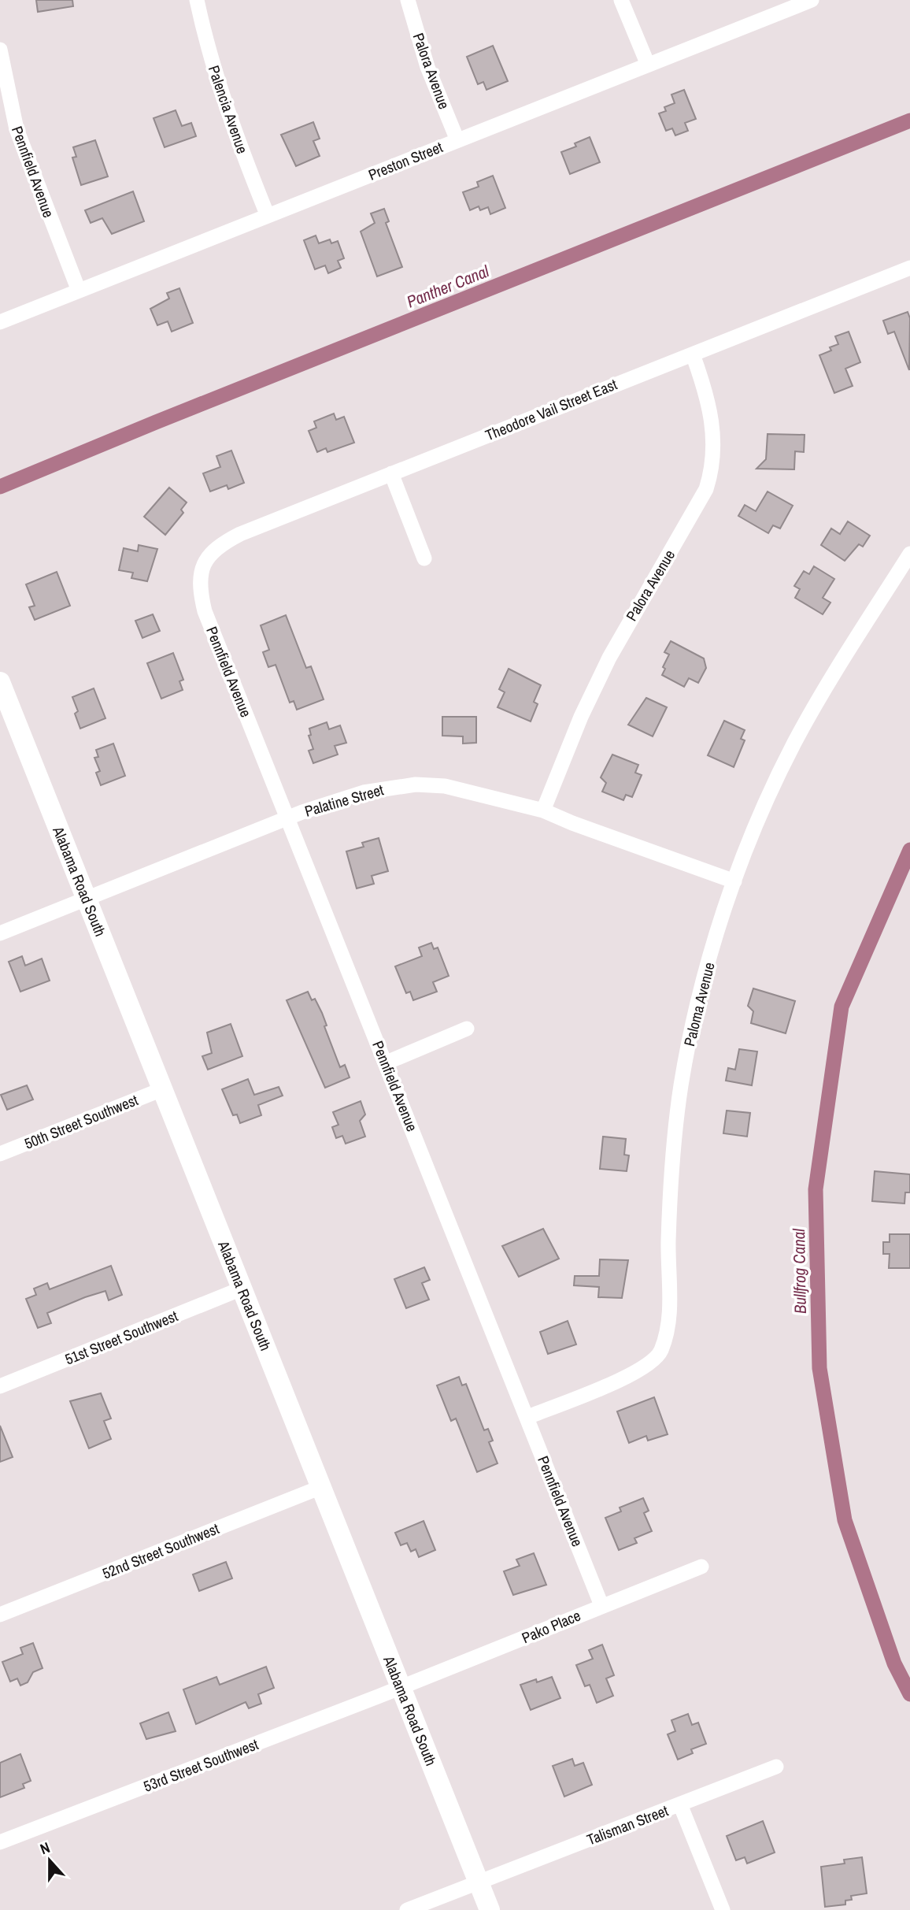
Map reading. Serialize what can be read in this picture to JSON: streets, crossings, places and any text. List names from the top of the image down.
{
  "streets": {
    "street": [
      "Palora Avenue",
      "Palencia Avenue",
      "Preston Street",
      "Pennfield Avenue",
      "Theodore Vail Street East",
      "Palatine Street",
      "Alabama Road South",
      "Paloma Avenue",
      "50th Street Southwest",
      "51st Street Southwest",
      "52nd Street Southwest",
      "Pako Place",
      "53rd Street Southwest",
      "Talisman Street"
    ]
  },
  "crossings": [
    ["Palora Avenue", "Preston Street"],
    ["Palora Avenue", "Theodore Vail Street East"],
    ["Palora Avenue", "Palatine Street"],
    ["Palencia Avenue", "Preston Street"],
    ["Preston Street", "Pennfield Avenue"],
    ["Pennfield Avenue", "Theodore Vail Street East"],
    ["Pennfield Avenue", "Palatine Street"],
    ["Pennfield Avenue", "Paloma Avenue"],
    ["Pennfield Avenue", "Pako Place"],
    ["Palatine Street", "Alabama Road South"],
    ["Palatine Street", "Paloma Avenue"],
    ["Alabama Road South", "50th Street Southwest"],
    ["Alabama Road South", "51st Street Southwest"],
    ["Alabama Road South", "52nd Street Southwest"],
    ["Alabama Road South", "Pako Place"],
    ["Alabama Road South", "53rd Street Southwest"],
    ["Alabama Road South", "Talisman Street"],
    ["Pako Place", "53rd Street Southwest"]
  ],
  "water": ["Panther Canal", "Bullfrog Canal"],
  "north": "top"
}
